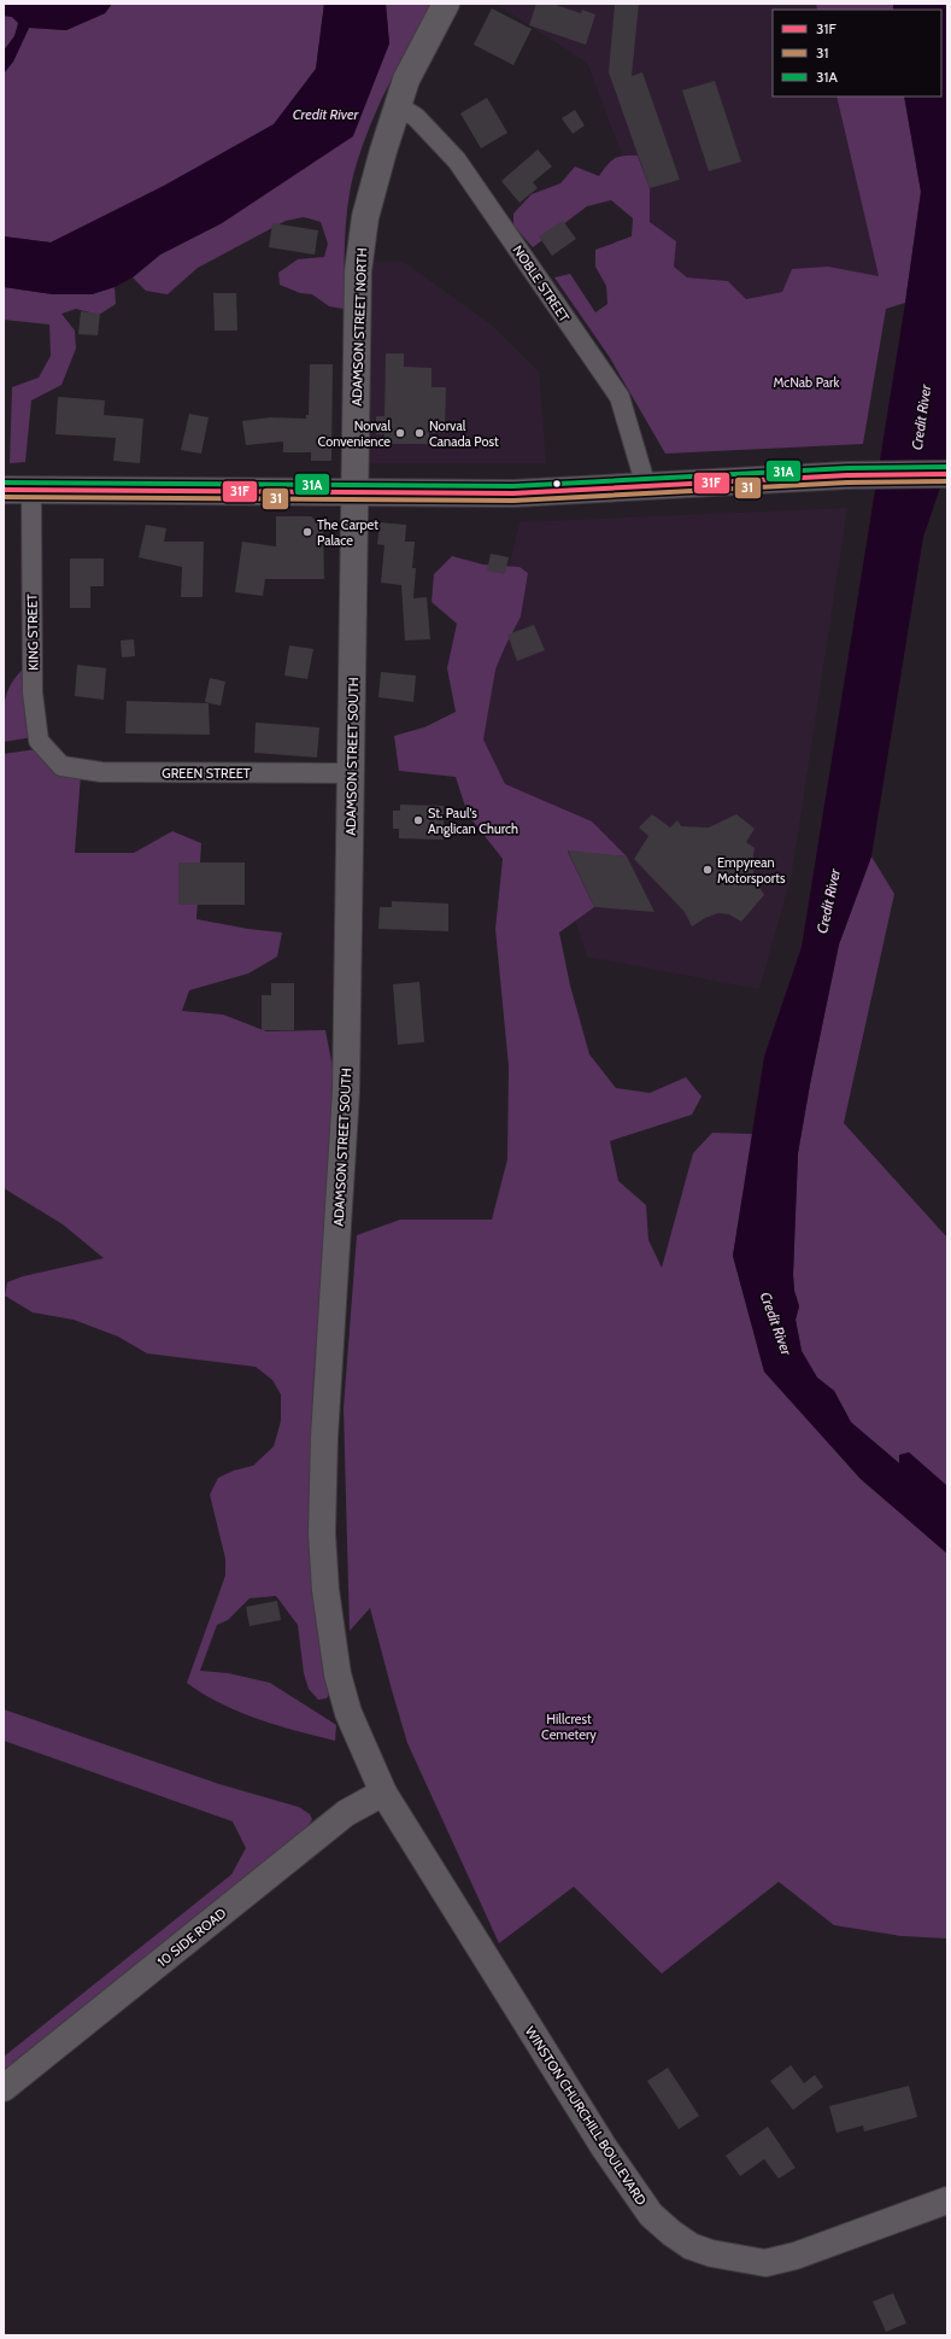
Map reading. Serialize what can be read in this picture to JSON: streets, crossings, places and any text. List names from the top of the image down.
{
  "streets": {
    "main road": [
      "ADAMSON STREET NORTH",
      "ADAMSON STREET SOUTH",
      "10 SIDE ROAD",
      "WINSTON CHURCHILL BOULEVARD"
    ],
    "street": ["NOBLE STREET", "KING STREET", "GREEN STREET"]
  },
  "crossings": [
    ["NOBLE STREET", "ADAMSON STREET NORTH"],
    ["ADAMSON STREET NORTH", "ADAMSON STREET SOUTH"],
    ["KING STREET", "GREEN STREET"],
    ["ADAMSON STREET SOUTH", "GREEN STREET"],
    ["ADAMSON STREET SOUTH", "10 SIDE ROAD"],
    ["ADAMSON STREET SOUTH", "WINSTON CHURCHILL BOULEVARD"],
    ["10 SIDE ROAD", "WINSTON CHURCHILL BOULEVARD"]
  ],
  "water": ["Credit River"],
  "parks": ["McNab Park", "Hillcrest Cemetery"],
  "places": [
    "Norval Convenience",
    "Norval Canada Post",
    "The Carpet Palace",
    "St. Paul's Anglican Church",
    "Empyrean Motorsports"
  ],
  "lines": ["transit line 31A", "transit line 31F", "transit line 31"],
  "legend": ["31F", "31", "31A"]
}
